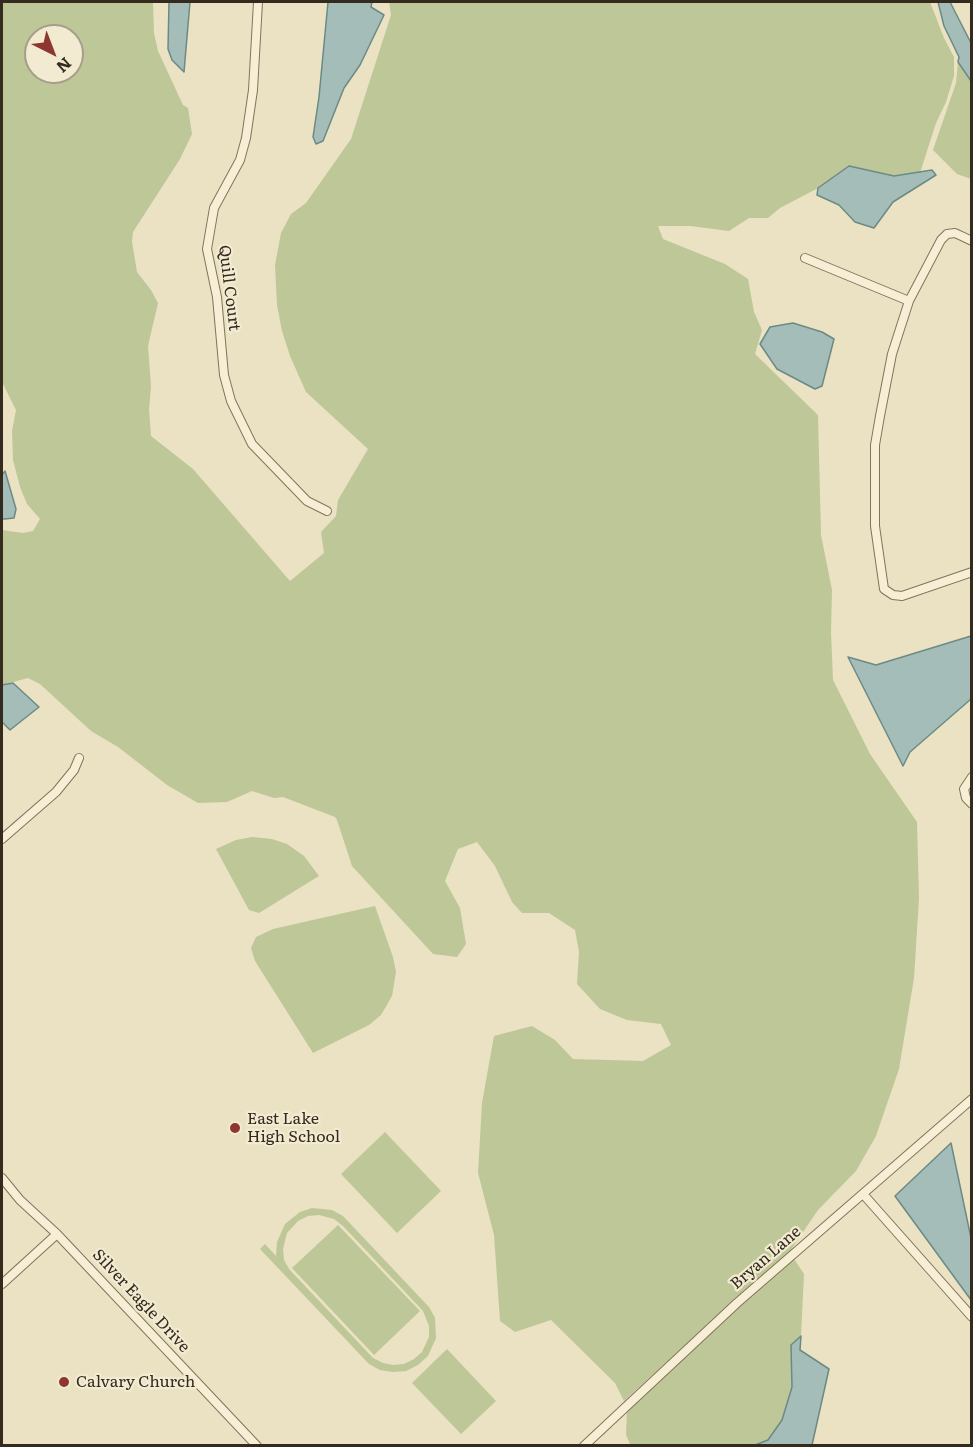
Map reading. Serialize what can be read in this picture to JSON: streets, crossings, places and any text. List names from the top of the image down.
{
  "streets": {
    "street": ["Quill Court", "Bryan Lane", "Silver Eagle Drive"]
  },
  "places": ["East Lake High School", "Calvary Church"],
  "north": "bottom right"
}
